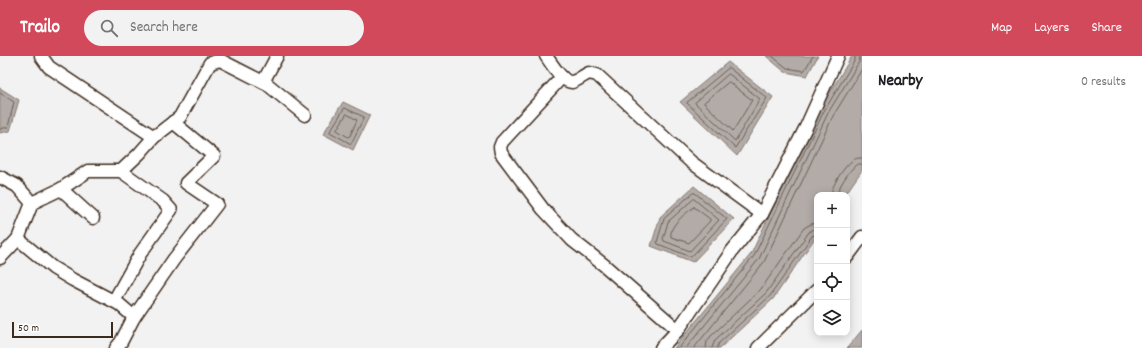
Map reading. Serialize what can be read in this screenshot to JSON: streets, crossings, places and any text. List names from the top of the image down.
{
  "scale_bar": "50 m",
  "page": {
    "header": "Trailo",
    "search": "Search here",
    "nav": ["Map", "Layers", "Share"],
    "heading": ["Nearby", "0 results"],
    "map_buttons": ["+", "−"],
    "scale": "50 m"
  }
}
